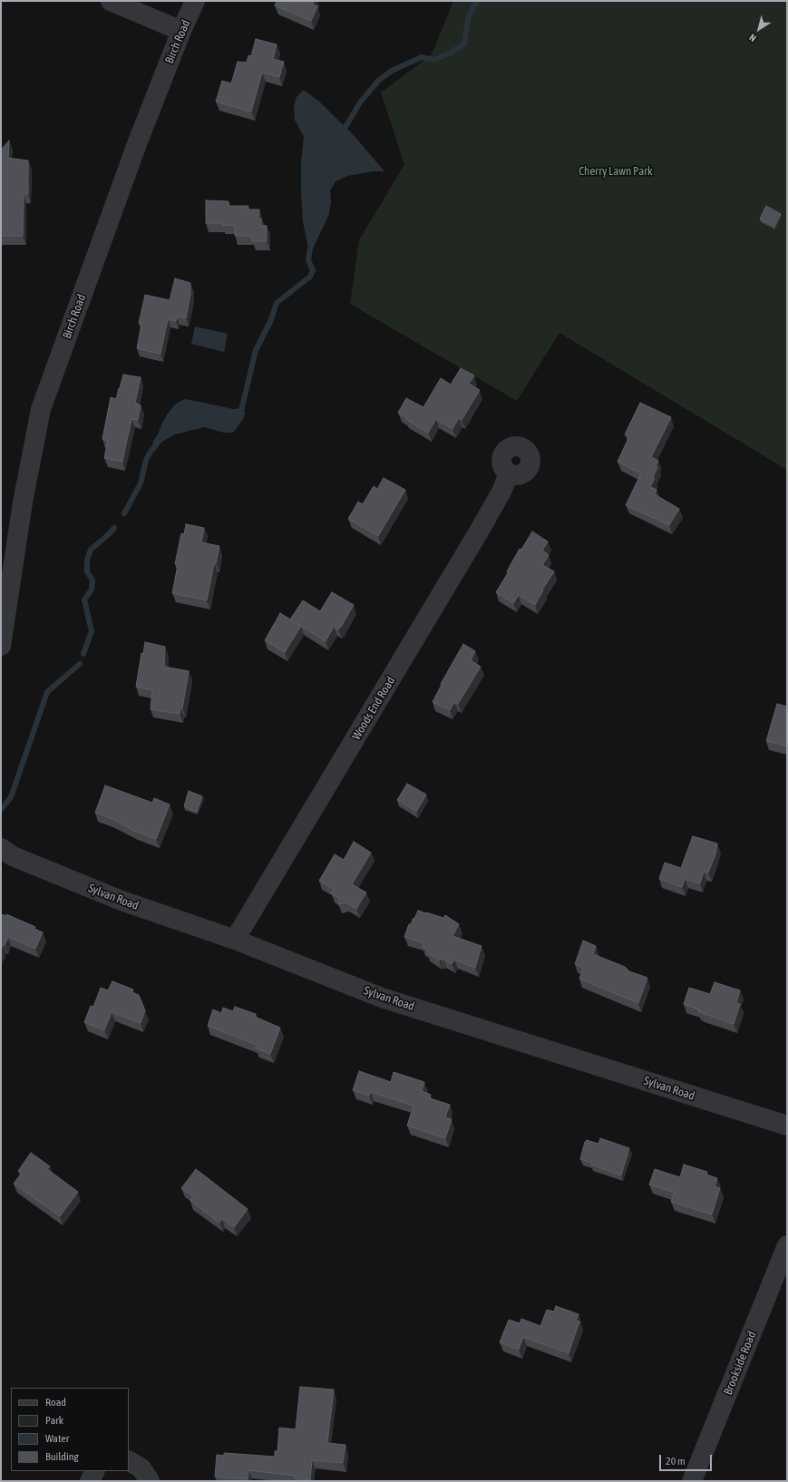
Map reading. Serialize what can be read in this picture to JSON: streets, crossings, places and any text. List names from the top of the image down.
{
  "streets": {
    "street": [
      "Birch Road",
      "Woods End Road",
      "Sylvan Road",
      "Brookside Road"
    ]
  },
  "crossings": [
    ["Woods End Road", "Sylvan Road"]
  ],
  "parks": ["Cherry Lawn Park"],
  "legend": [
    "Road",
    "Park",
    "Water",
    "Building"
  ],
  "scale_bar": "20 m",
  "north": "bottom left"
}
